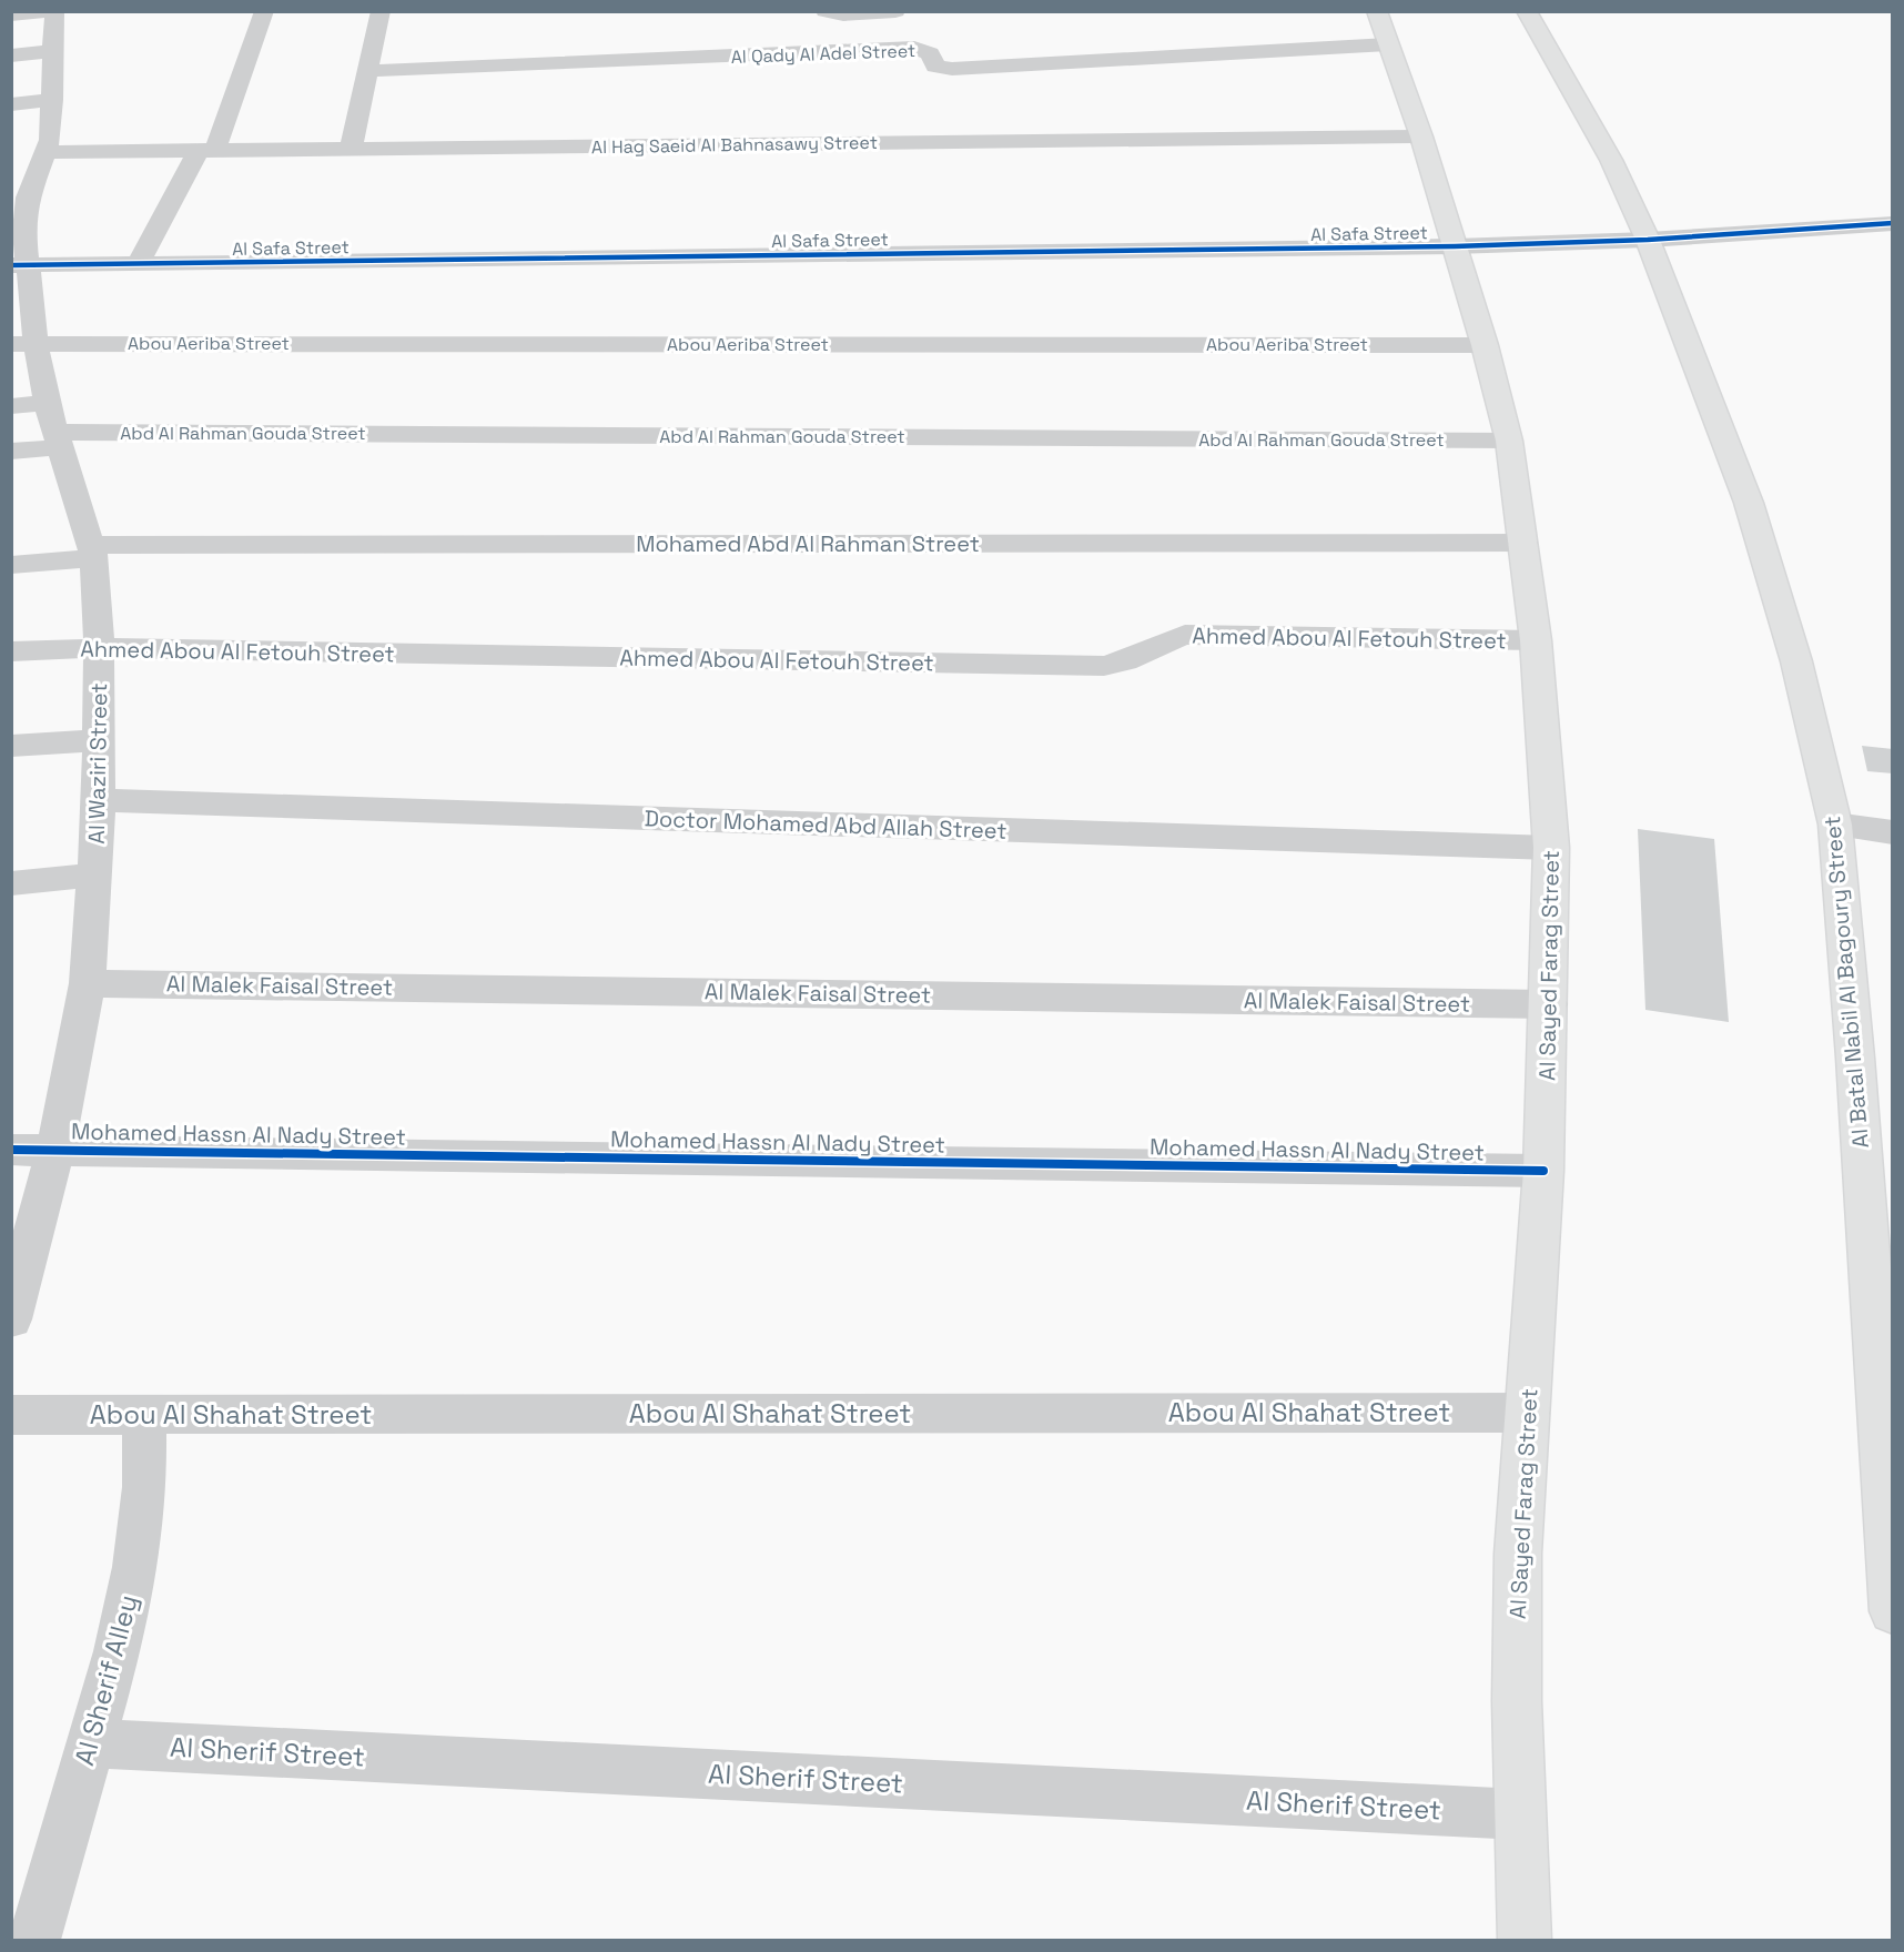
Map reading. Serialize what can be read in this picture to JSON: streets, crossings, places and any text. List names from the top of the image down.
{
  "streets": {
    "main road": ["Al Sayed Farag Street", "Al Batal Nabil Al Bagoury Street"],
    "street": [
      "Al Qady Al Adel Street",
      "Al Hag Saeid Al Bahnasawy Street",
      "Al Safa Street",
      "Abou Aeriba Street",
      "Abd Al Rahman Gouda Street",
      "Mohamed Abd Al Rahman Street",
      "Ahmed Abou Al Fetouh Street",
      "Al Waziri Street",
      "Doctor Mohamed Abd Allah Street",
      "Al Malek Faisal Street",
      "Mohamed Hassn Al Nady Street",
      "Abou Al Shahat Street",
      "Al Sherif Alley",
      "Al Sherif Street"
    ]
  },
  "crossings": [
    ["Al Qady Al Adel Street", "Al Sayed Farag Street"],
    ["Al Hag Saeid Al Bahnasawy Street", "Al Waziri Street"],
    ["Al Hag Saeid Al Bahnasawy Street", "Al Sayed Farag Street"],
    ["Al Safa Street", "Al Waziri Street"],
    ["Al Safa Street", "Al Sayed Farag Street"],
    ["Al Safa Street", "Al Batal Nabil Al Bagoury Street"],
    ["Abou Aeriba Street", "Al Waziri Street"],
    ["Abou Aeriba Street", "Al Sayed Farag Street"],
    ["Abd Al Rahman Gouda Street", "Al Waziri Street"],
    ["Abd Al Rahman Gouda Street", "Al Sayed Farag Street"],
    ["Mohamed Abd Al Rahman Street", "Al Waziri Street"],
    ["Mohamed Abd Al Rahman Street", "Al Sayed Farag Street"],
    ["Ahmed Abou Al Fetouh Street", "Al Waziri Street"],
    ["Ahmed Abou Al Fetouh Street", "Al Sayed Farag Street"],
    ["Al Waziri Street", "Doctor Mohamed Abd Allah Street"],
    ["Al Waziri Street", "Al Malek Faisal Street"],
    ["Al Waziri Street", "Mohamed Hassn Al Nady Street"],
    ["Doctor Mohamed Abd Allah Street", "Al Sayed Farag Street"],
    ["Al Sayed Farag Street", "Al Malek Faisal Street"],
    ["Al Sayed Farag Street", "Mohamed Hassn Al Nady Street"],
    ["Al Sayed Farag Street", "Abou Al Shahat Street"],
    ["Al Sayed Farag Street", "Al Sherif Street"],
    ["Abou Al Shahat Street", "Al Sherif Alley"],
    ["Al Sherif Alley", "Al Sherif Street"]
  ]
}
